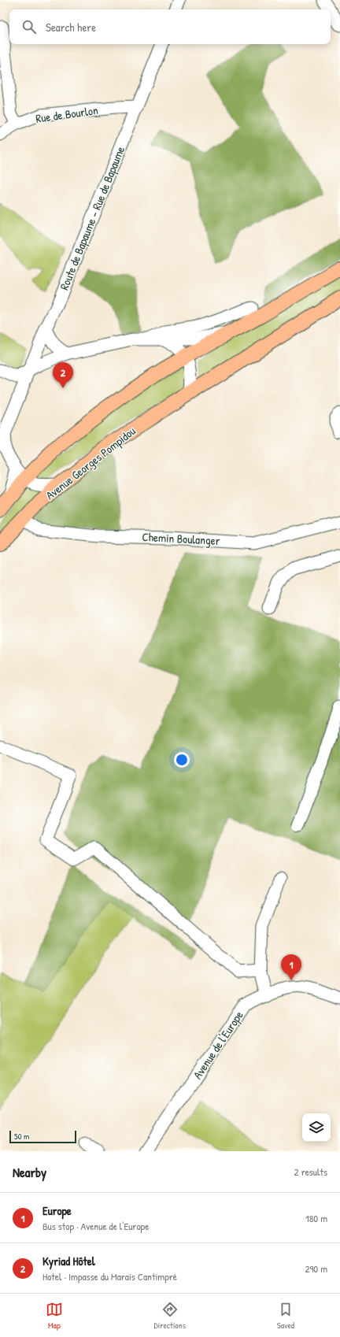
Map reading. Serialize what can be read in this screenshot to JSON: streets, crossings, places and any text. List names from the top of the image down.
{
  "streets": {
    "main road": ["Avenue Georges Pompidou"],
    "street": [
      "Rue de Bourlon",
      "Route de Bapaume - Rue de Bapaume",
      "Chemin Boulanger",
      "Avenue de l'Europe"
    ]
  },
  "crossings": [
    ["Rue de Bourlon", "Route de Bapaume - Rue de Bapaume"],
    ["Avenue Georges Pompidou", "Chemin Boulanger"]
  ],
  "scale_bar": "50 m",
  "page": {
    "search": "Search here",
    "pins": ["2", "1"],
    "scale": "50 m",
    "heading": ["Nearby", "2 results"],
    "list": [
      {
        "mark": "1",
        "name": "Europe",
        "note": "Bus stop · Avenue de l'Europe",
        "value": "180 m"
      },
      {
        "mark": "2",
        "name": "Kyriad Hôtel",
        "note": "Hotel · Impasse du Marais Cantimpré",
        "value": "290 m"
      }
    ],
    "nav": ["Map", "Directions", "Saved"]
  }
}
